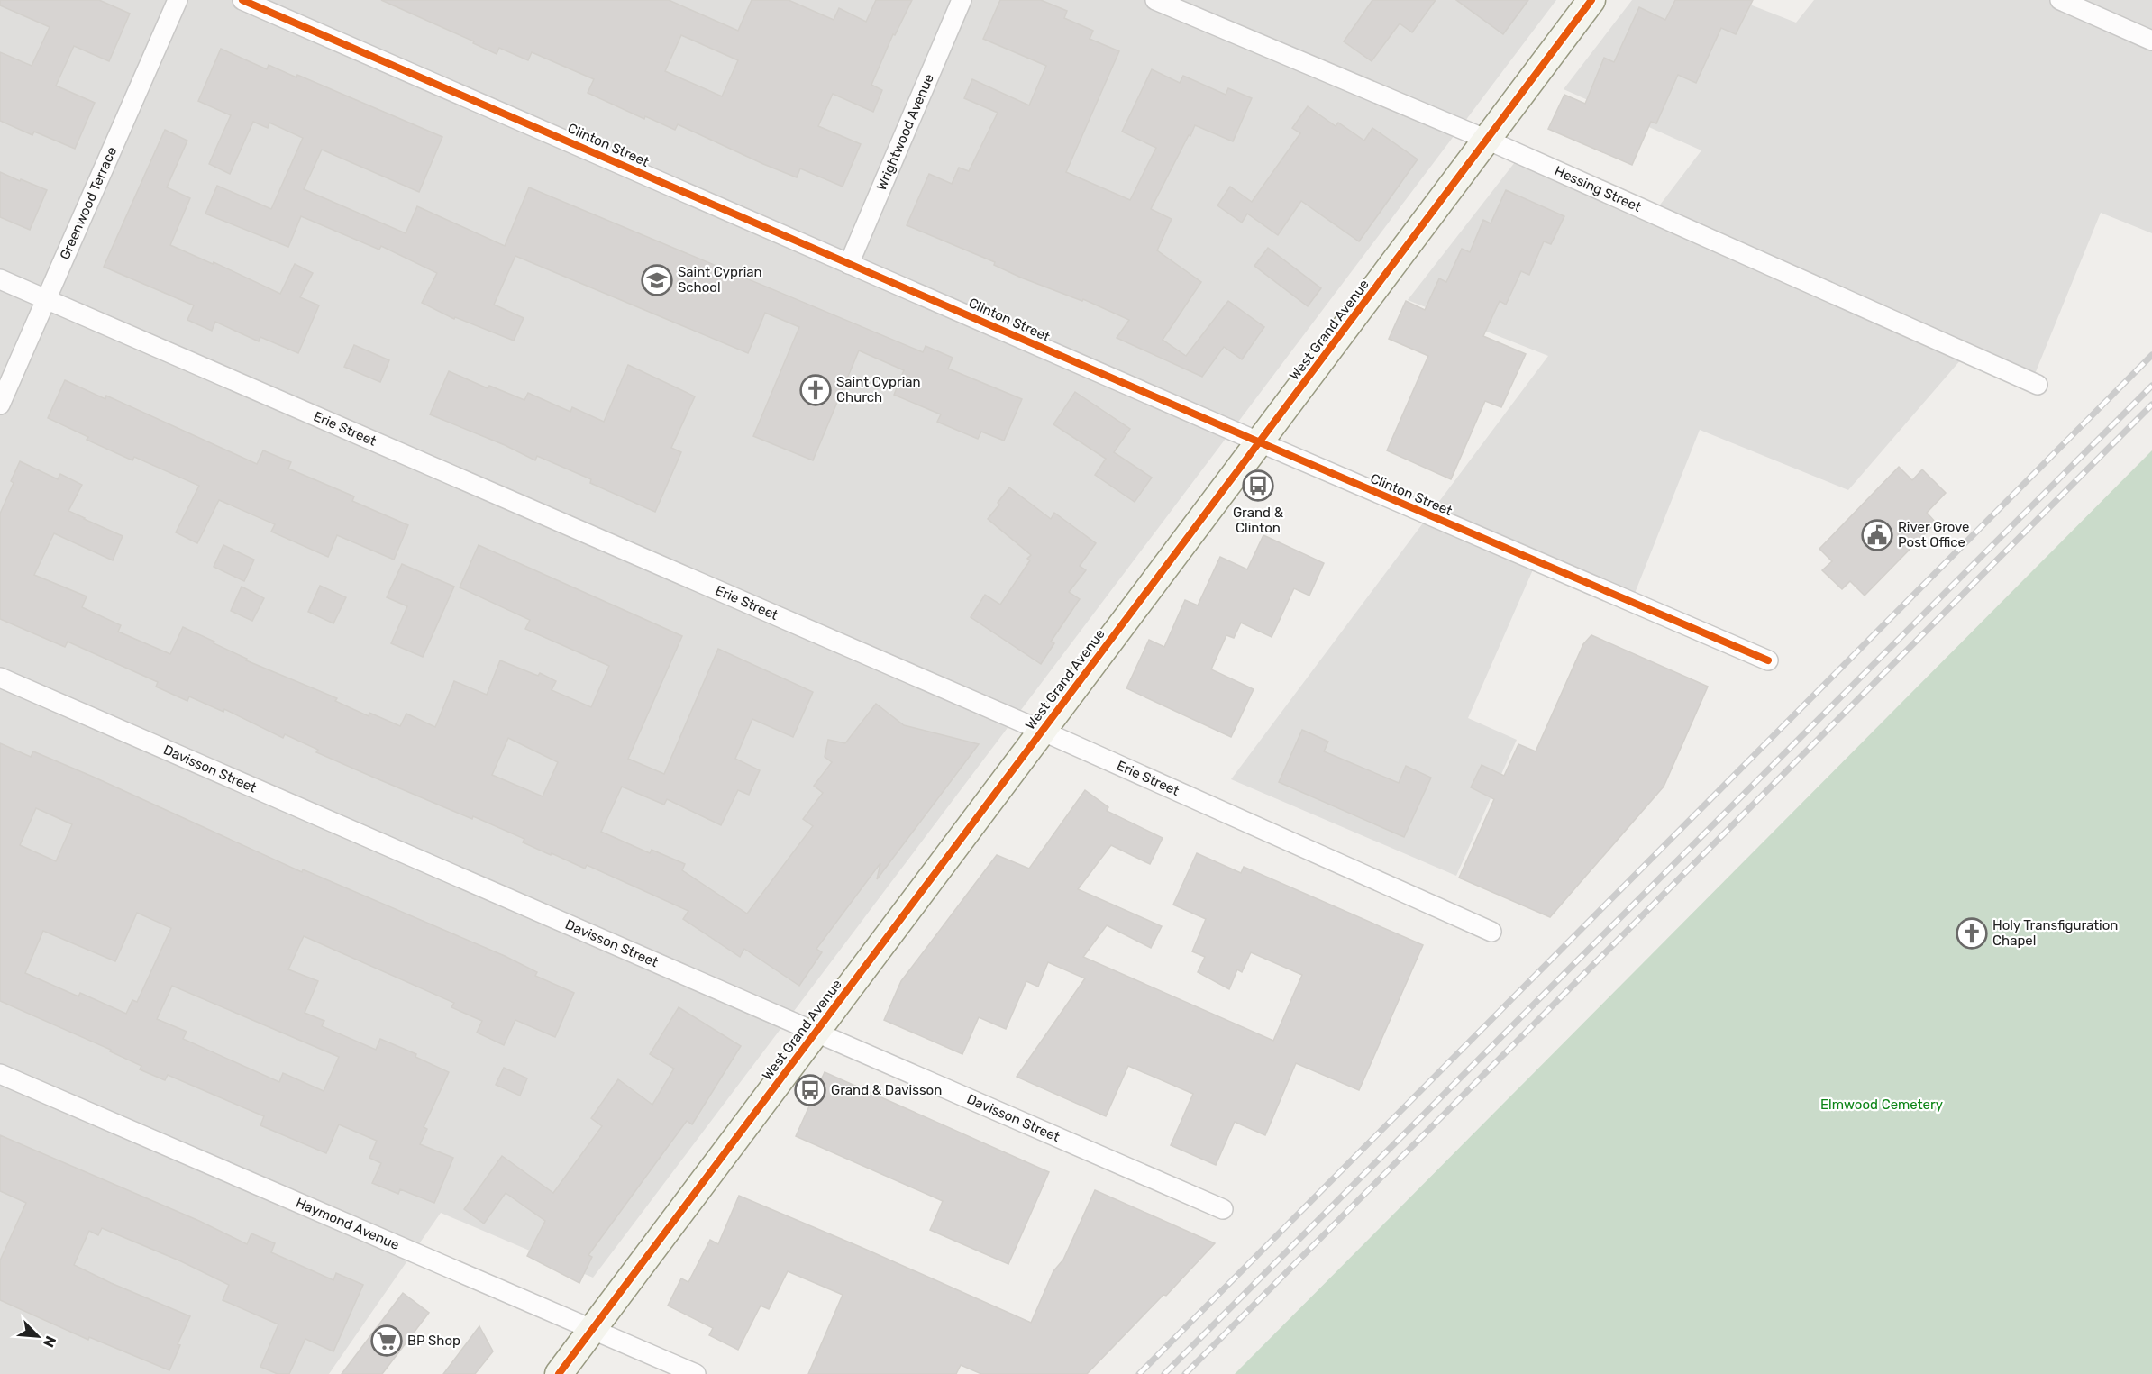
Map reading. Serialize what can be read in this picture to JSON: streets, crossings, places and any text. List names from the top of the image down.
{
  "streets": {
    "main road": ["West Grand Avenue"],
    "street": [
      "Wrightwood Avenue",
      "Clinton Street",
      "Hessing Street",
      "Greenwood Terrace",
      "Erie Street",
      "Davisson Street",
      "Haymond Avenue"
    ]
  },
  "crossings": [
    ["Wrightwood Avenue", "Clinton Street"],
    ["Clinton Street", "West Grand Avenue"],
    ["Hessing Street", "West Grand Avenue"],
    ["Greenwood Terrace", "Erie Street"],
    ["West Grand Avenue", "Erie Street"],
    ["West Grand Avenue", "Davisson Street"],
    ["West Grand Avenue", "Haymond Avenue"]
  ],
  "parks": ["Elmwood Cemetery"],
  "places": {
    "school or university": ["Saint Cyprian School"],
    "church": ["Saint Cyprian Church", "Holy Transfiguration Chapel"],
    "bus stop": ["Grand & Clinton", "Grand & Davisson"],
    "public building": ["River Grove Post Office"],
    "supermarket": ["BP Shop"]
  },
  "north": "bottom right"
}
